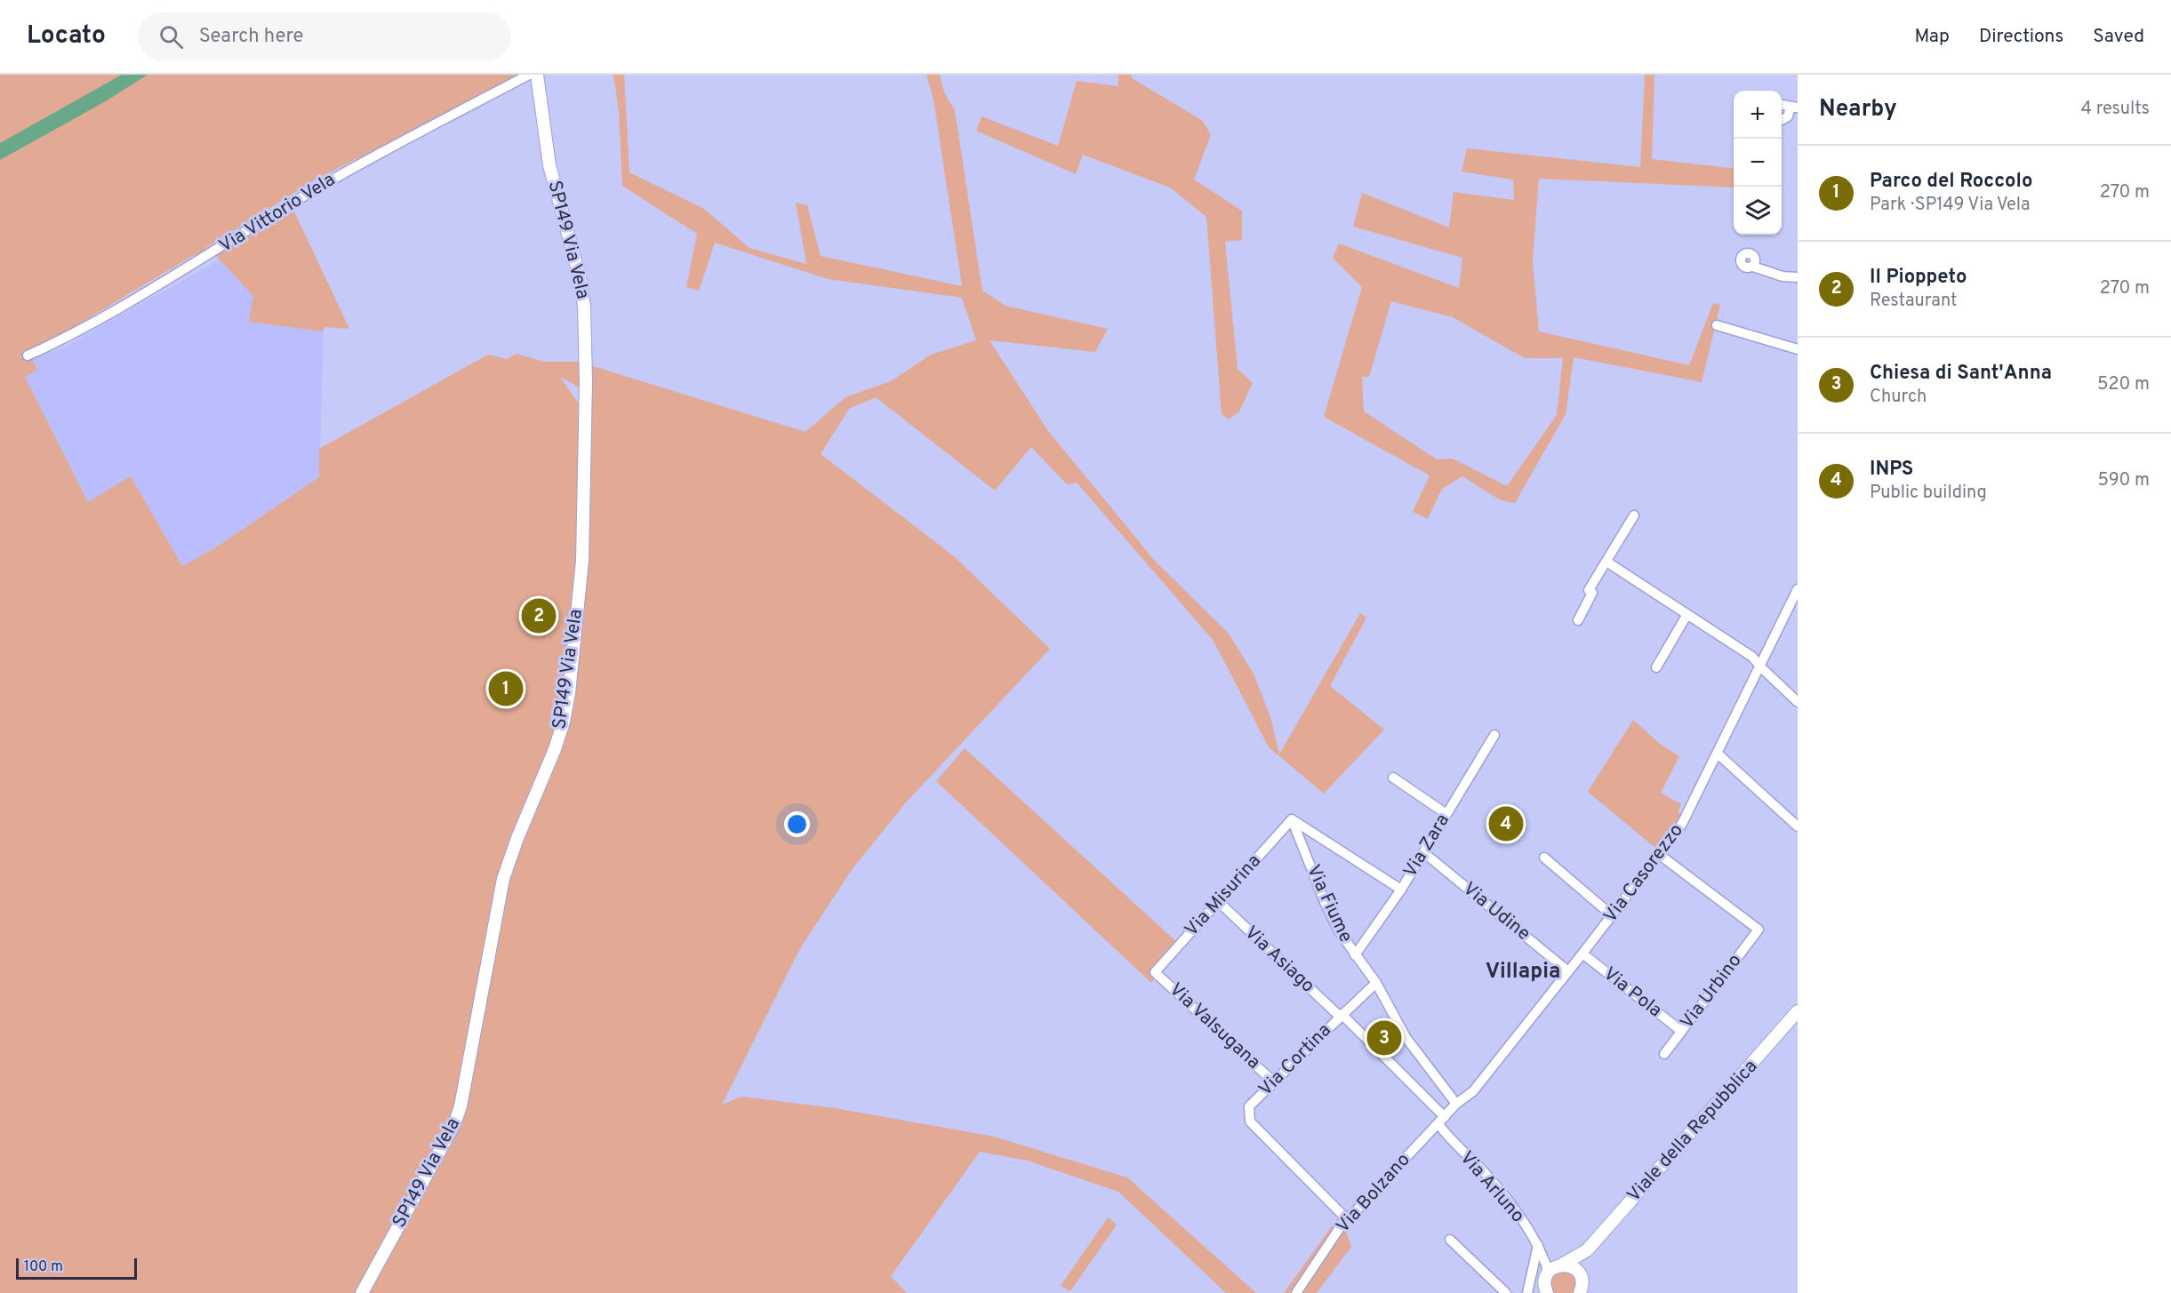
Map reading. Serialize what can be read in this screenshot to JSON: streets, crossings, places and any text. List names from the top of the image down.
{
  "streets": {
    "street": [
      "Via Vittorio Vela",
      "SP149 Via Vela",
      "Via Zara",
      "Via Casorezzo",
      "Via Misurina",
      "Via Fiume",
      "Via Udine",
      "Via Asiago",
      "Via Urbino",
      "Via Pola",
      "Via Valsugana",
      "Via Cortina",
      "Viale della Repubblica",
      "Via Arluno",
      "Via Bolzano"
    ]
  },
  "crossings": [
    ["Via Zara", "Via Fiume"],
    ["Via Zara", "Via Udine"],
    ["Via Casorezzo", "Via Fiume"],
    ["Via Casorezzo", "Via Udine"],
    ["Via Casorezzo", "Via Asiago"],
    ["Via Casorezzo", "Via Urbino"],
    ["Via Casorezzo", "Via Pola"],
    ["Via Casorezzo", "Via Arluno"],
    ["Via Casorezzo", "Via Bolzano"],
    ["Via Misurina", "Via Fiume"],
    ["Via Misurina", "Via Asiago"],
    ["Via Misurina", "Via Valsugana"],
    ["Via Fiume", "Via Cortina"],
    ["Via Asiago", "Via Cortina"],
    ["Via Asiago", "Via Arluno"],
    ["Via Asiago", "Via Bolzano"],
    ["Via Urbino", "Via Pola"],
    ["Via Valsugana", "Via Cortina"],
    ["Via Cortina", "Via Bolzano"],
    ["Via Arluno", "Via Bolzano"]
  ],
  "districts": ["Villapia"],
  "scale_bar": "100 m",
  "page": {
    "header": "Locato",
    "search": "Search here",
    "nav": ["Map", "Directions", "Saved"],
    "heading": ["Nearby", "4 results"],
    "map_buttons": ["+", "−"],
    "list": [
      {
        "mark": "1",
        "name": "Parco del Roccolo",
        "note": "Park · SP149 Via Vela",
        "value": "270 m"
      },
      {
        "mark": "2",
        "name": "Il Pioppeto",
        "note": "Restaurant",
        "value": "270 m"
      },
      {
        "mark": "3",
        "name": "Chiesa di Sant'Anna",
        "note": "Church",
        "value": "520 m"
      },
      {
        "mark": "4",
        "name": "INPS",
        "note": "Public building",
        "value": "590 m"
      }
    ],
    "pins": [
      "2",
      "1",
      "4",
      "3"
    ],
    "scale": "100 m"
  }
}
